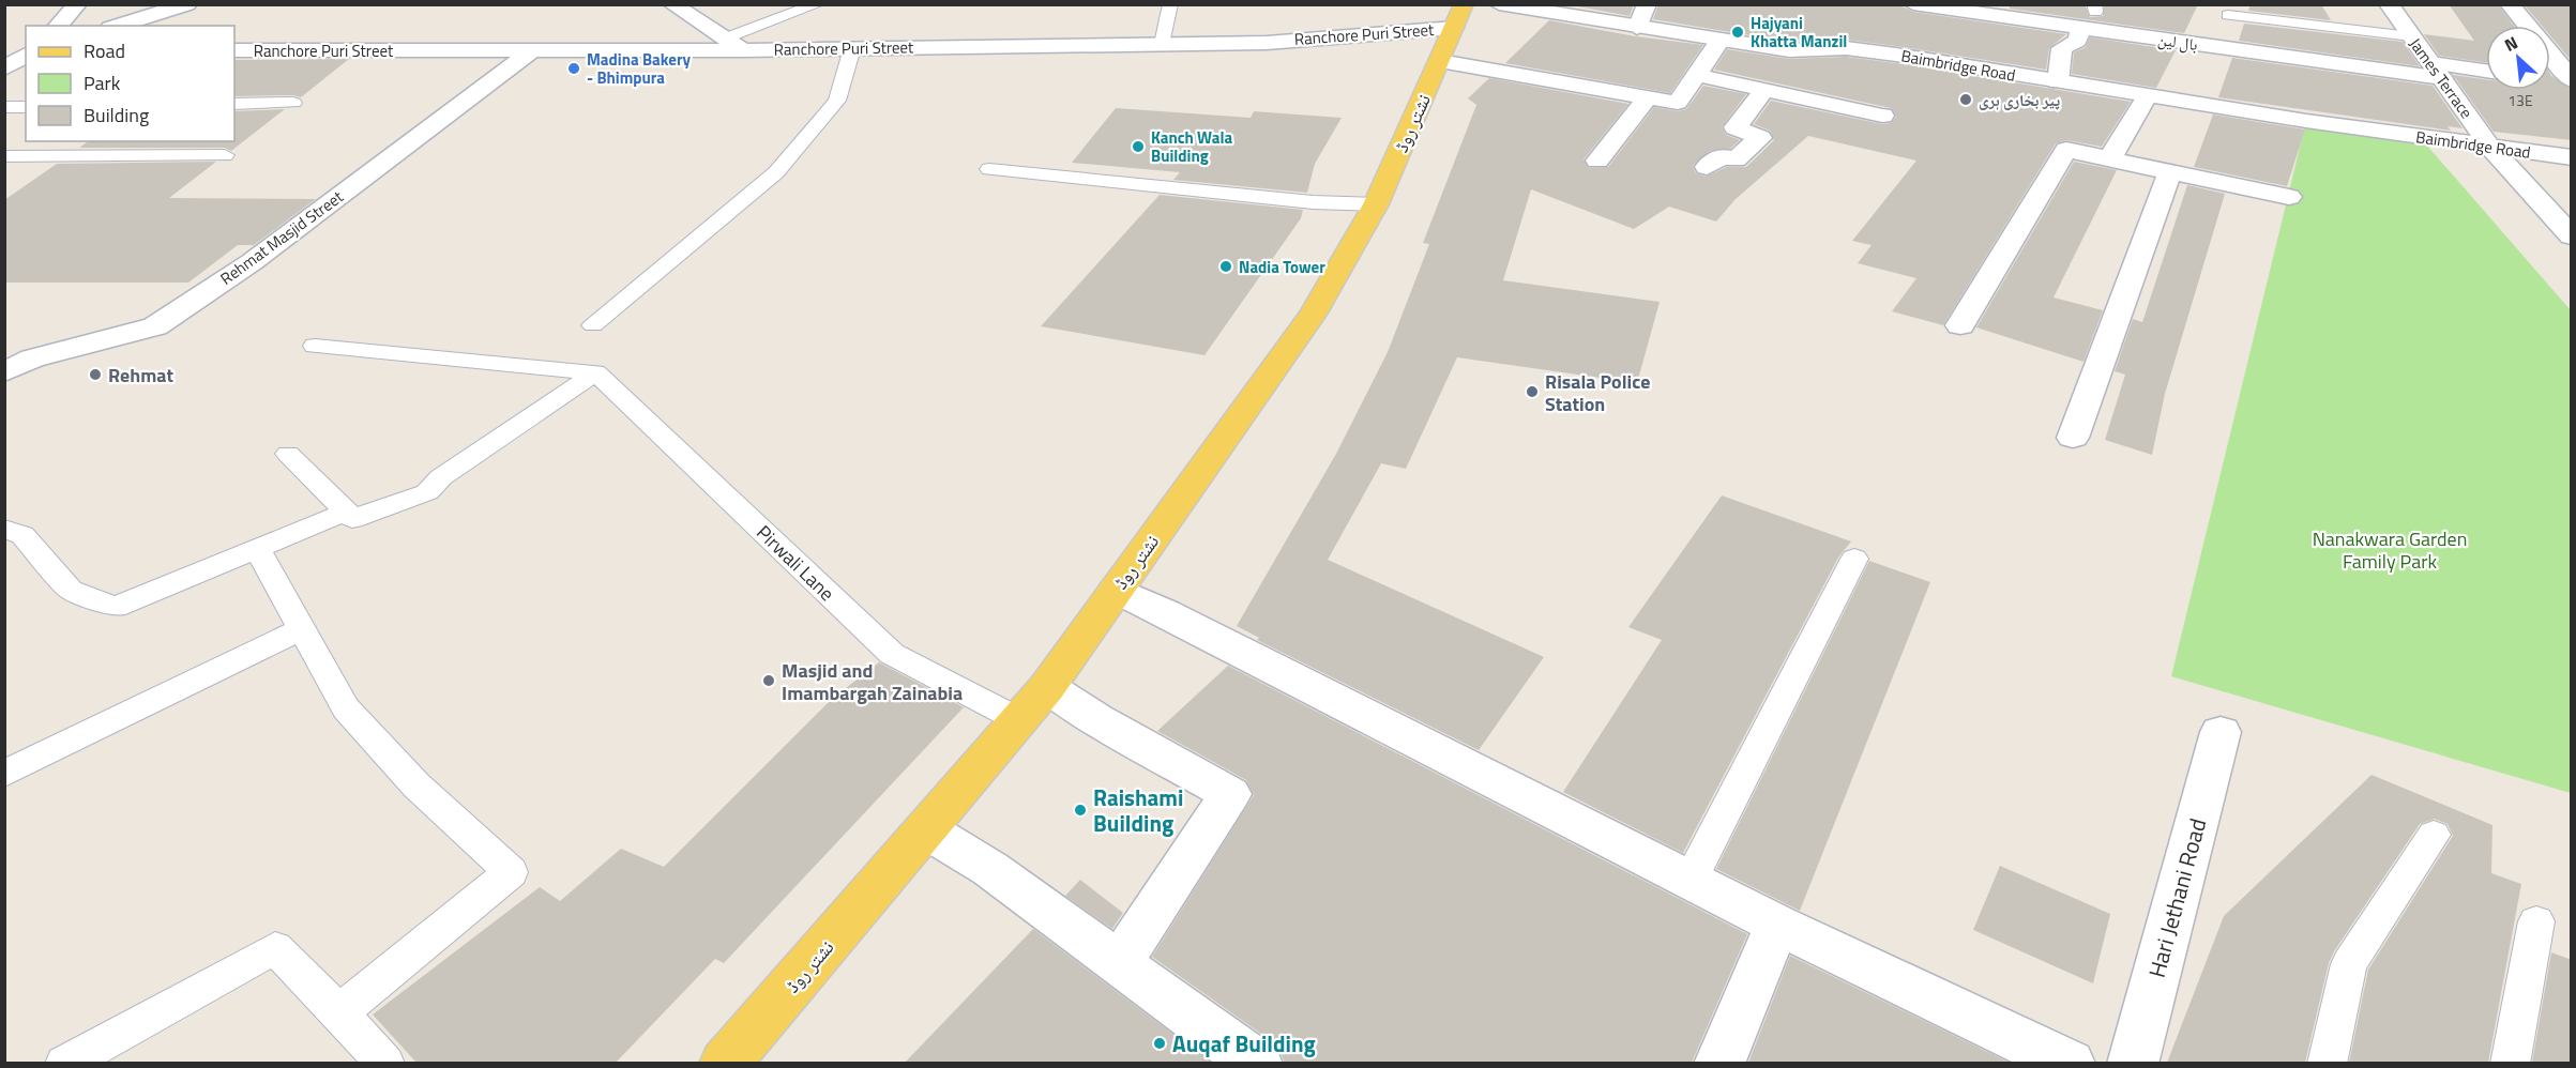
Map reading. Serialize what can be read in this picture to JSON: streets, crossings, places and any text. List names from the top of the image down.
{
  "streets": {
    "main road": ["نشتر روڈ"],
    "street": [
      "Ranchore Puri Street",
      "بال لین",
      "Baimbridge Road",
      "James Terrace",
      "Rehmat Masjid Street",
      "Hari Jethani Road"
    ],
    "lane": ["Pirwali Lane"]
  },
  "crossings": [
    ["Ranchore Puri Street", "نشتر روڈ"],
    ["Ranchore Puri Street", "Rehmat Masjid Street"],
    ["بال لین", "James Terrace"],
    ["Baimbridge Road", "James Terrace"],
    ["نشتر روڈ", "Pirwali Lane"]
  ],
  "parks": ["Nanakwara Garden Family Park"],
  "places": [
    "Hajyani Khatta Manzil",
    "Madina Bakery - Bhimpura",
    "پیر بخاری ہری",
    "Kanch Wala Building",
    "Nadia Tower",
    "Rehmat",
    "Risala Police Station",
    "Masjid and Imambargah Zainabia",
    "Raishami Building",
    "Auqaf Building"
  ],
  "house_numbers": ["13E"],
  "legend": ["Road", "Park", "Building"],
  "north": "top left"
}
